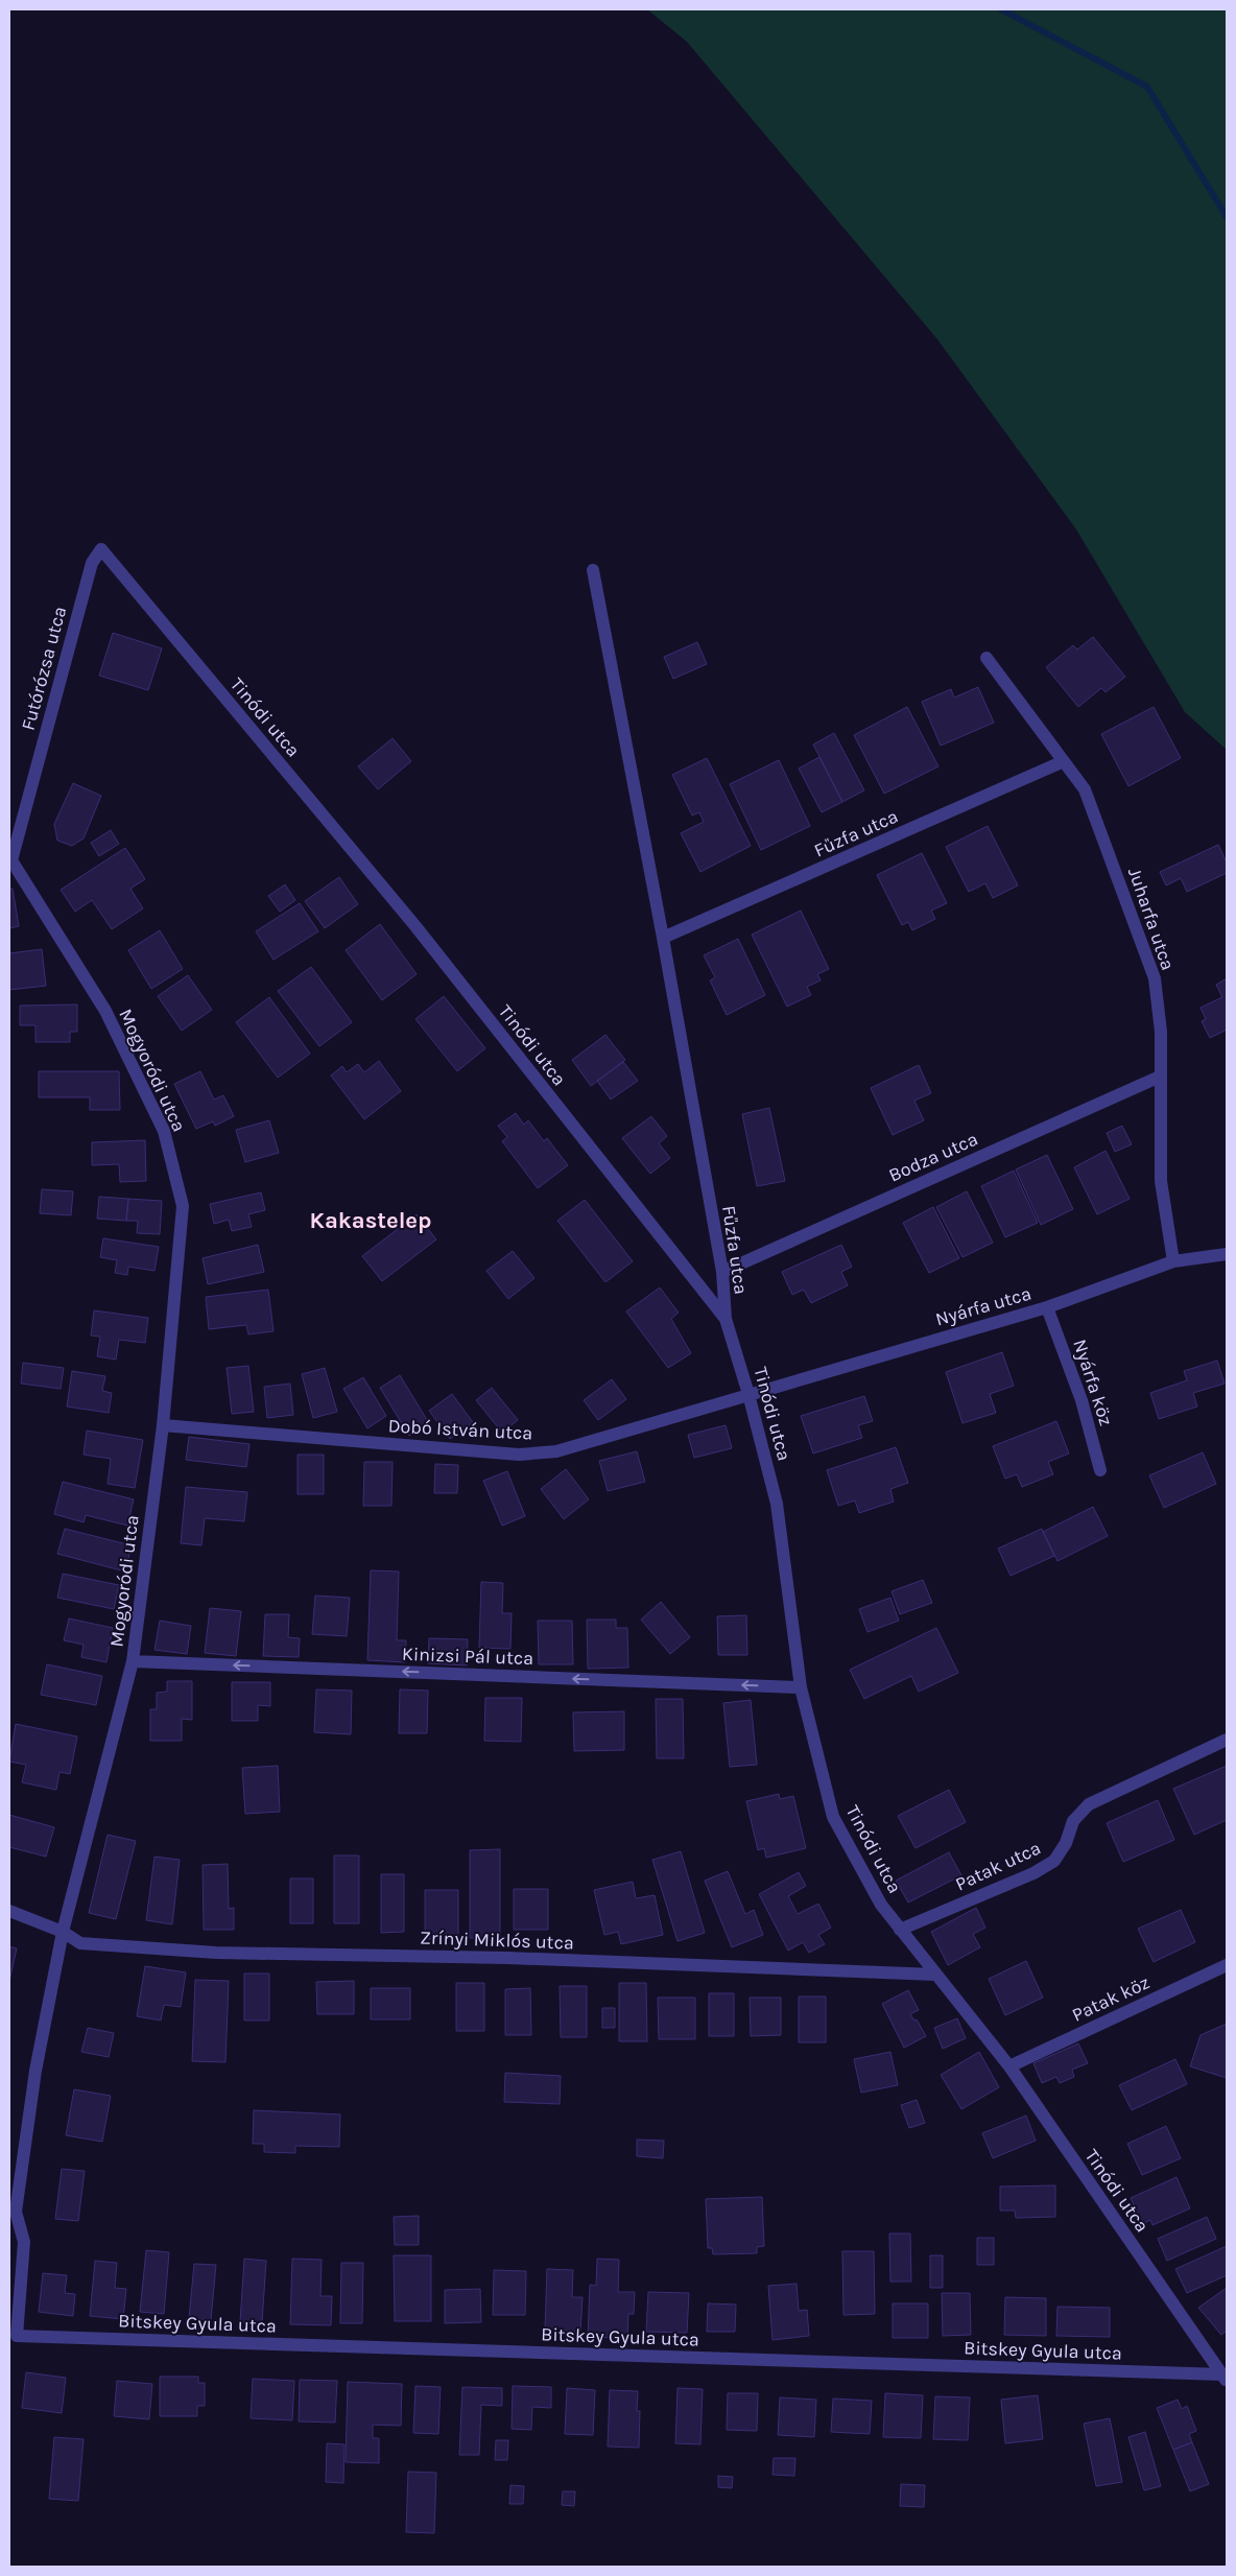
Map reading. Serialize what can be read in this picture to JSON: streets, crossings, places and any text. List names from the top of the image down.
{
  "streets": {
    "street": [
      "Futórózsa utca",
      "Tinódi utca",
      "Fűzfa utca",
      "Juharfa utca",
      "Mogyoródi utca",
      "Bodza utca",
      "Nyárfa utca",
      "Nyárfa köz",
      "Dobó István utca",
      "Kinizsi Pál utca",
      "Patak utca",
      "Zrínyi Miklós utca",
      "Patak köz",
      "Bitskey Gyula utca"
    ]
  },
  "crossings": [
    ["Futórózsa utca", "Tinódi utca"],
    ["Futórózsa utca", "Mogyoródi utca"],
    ["Tinódi utca", "Fűzfa utca"],
    ["Tinódi utca", "Nyárfa utca"],
    ["Tinódi utca", "Dobó István utca"],
    ["Tinódi utca", "Kinizsi Pál utca"],
    ["Tinódi utca", "Patak utca"],
    ["Tinódi utca", "Zrínyi Miklós utca"],
    ["Tinódi utca", "Patak köz"],
    ["Tinódi utca", "Bitskey Gyula utca"],
    ["Fűzfa utca", "Juharfa utca"],
    ["Fűzfa utca", "Bodza utca"],
    ["Juharfa utca", "Bodza utca"],
    ["Juharfa utca", "Nyárfa utca"],
    ["Mogyoródi utca", "Dobó István utca"],
    ["Mogyoródi utca", "Kinizsi Pál utca"],
    ["Mogyoródi utca", "Zrínyi Miklós utca"],
    ["Mogyoródi utca", "Bitskey Gyula utca"],
    ["Nyárfa utca", "Nyárfa köz"],
    ["Nyárfa utca", "Dobó István utca"]
  ],
  "one_way": ["Kinizsi Pál utca"],
  "districts": ["Kakastelep"]
}
